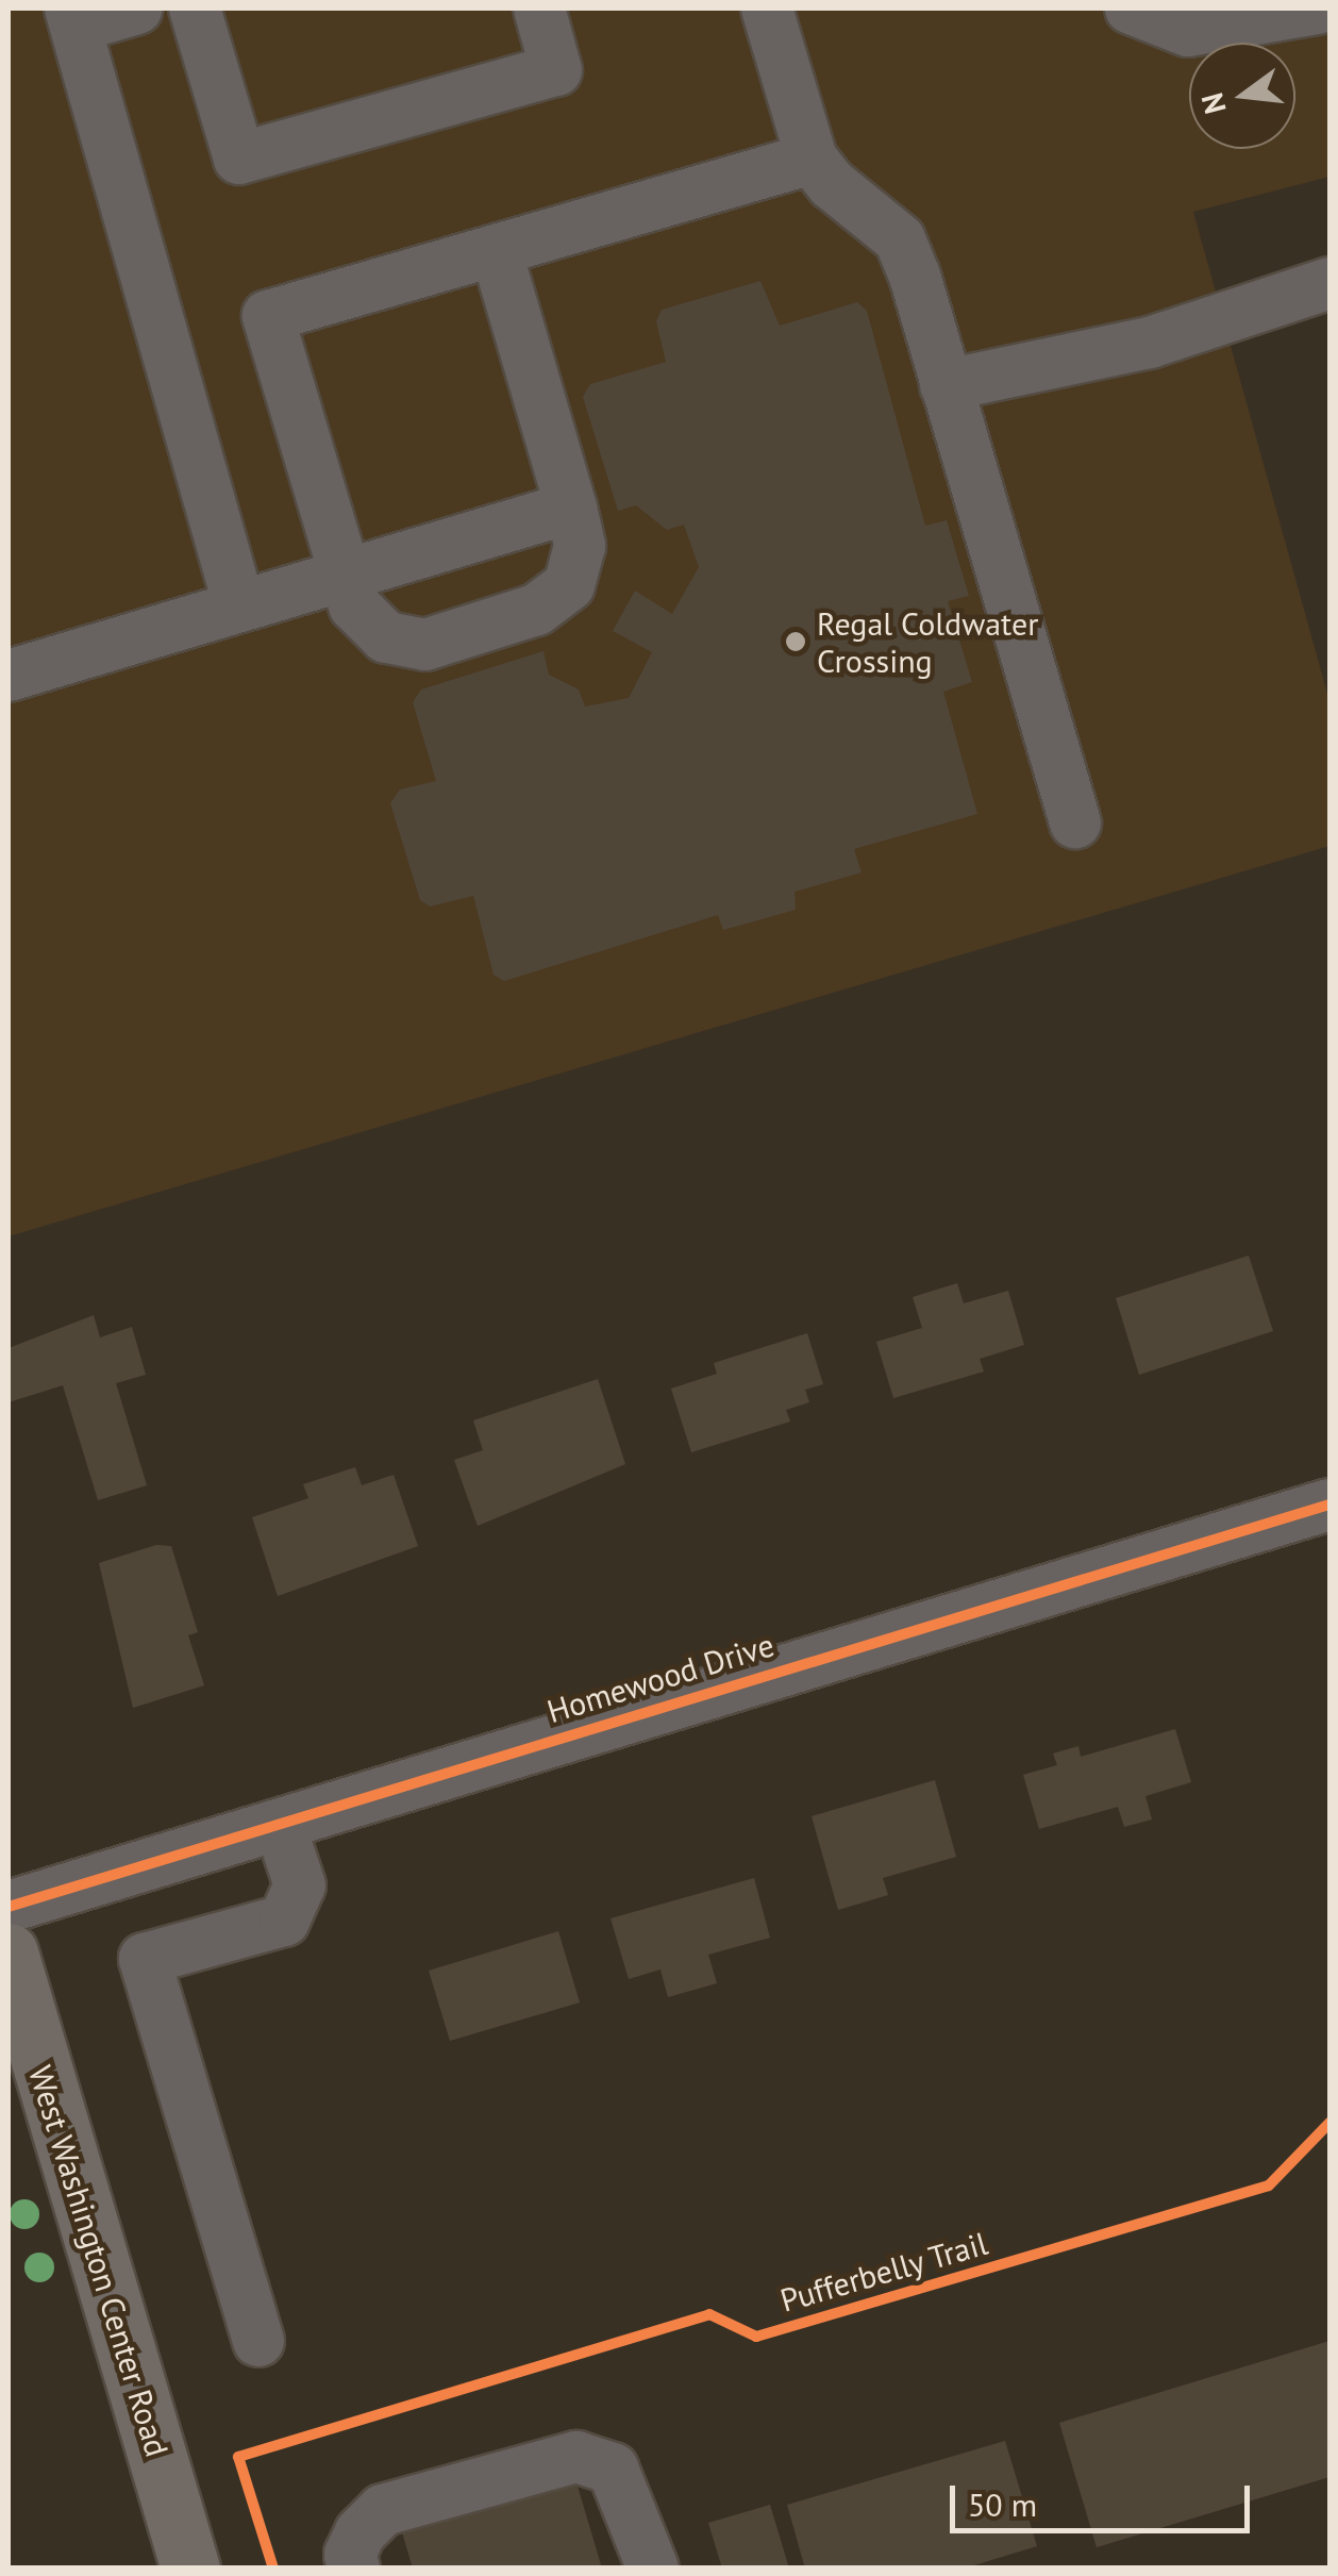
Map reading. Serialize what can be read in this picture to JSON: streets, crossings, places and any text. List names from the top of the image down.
{
  "streets": {
    "main road": ["West Washington Center Road"],
    "street": ["Homewood Drive"],
    "cycle path": ["Pufferbelly Trail"]
  },
  "places": ["Regal Coldwater Crossing"],
  "scale_bar": "50 m",
  "north": "left"
}
